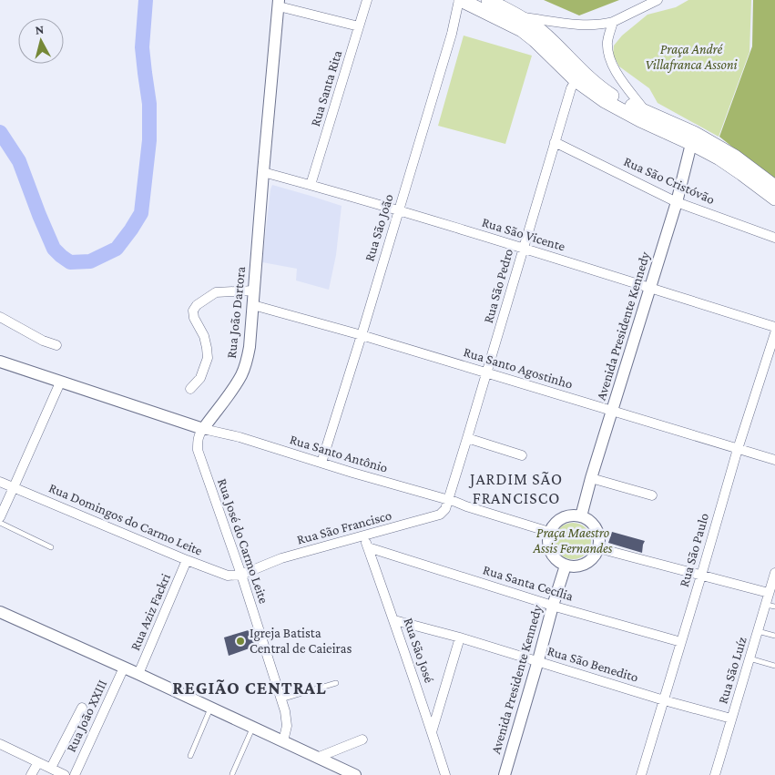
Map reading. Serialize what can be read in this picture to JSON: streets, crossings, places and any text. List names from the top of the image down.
{
  "streets": {
    "street": [
      "Rua Santa Rita",
      "Rua São Cristóvão",
      "Rua São João",
      "Rua São Vicente",
      "Rua São Pedro",
      "Rua João Dartora",
      "Avenida Presidente Kennedy",
      "Rua Santo Agostinho",
      "Rua Santo Antônio",
      "Rua Domingos do Carmo Leite",
      "Rua São Francisco",
      "Rua José do Carmo Leite",
      "Rua São Paulo",
      "Rua Santa Cecília",
      "Rua Aziz Fackri",
      "Rua São José",
      "Rua São Benedito",
      "Rua São Luíz",
      "Rua João XXIII"
    ]
  },
  "crossings": [
    ["Rua Santa Rita", "Rua São Vicente"],
    ["Rua São Cristóvão", "Rua São Pedro"],
    ["Rua São Cristóvão", "Avenida Presidente Kennedy"],
    ["Rua São João", "Rua São Vicente"],
    ["Rua São João", "Rua Santo Agostinho"],
    ["Rua São João", "Rua Santo Antônio"],
    ["Rua São Vicente", "Rua São Pedro"],
    ["Rua São Vicente", "Rua João Dartora"],
    ["Rua São Vicente", "Avenida Presidente Kennedy"],
    ["Rua São Pedro", "Rua Santo Agostinho"],
    ["Rua São Pedro", "Rua Santo Antônio"],
    ["Rua João Dartora", "Rua Santo Agostinho"],
    ["Rua João Dartora", "Rua Santo Antônio"],
    ["Rua João Dartora", "Rua José do Carmo Leite"],
    ["Avenida Presidente Kennedy", "Rua Santo Agostinho"],
    ["Avenida Presidente Kennedy", "Rua Santo Antônio"],
    ["Avenida Presidente Kennedy", "Rua Santa Cecília"],
    ["Avenida Presidente Kennedy", "Rua São Benedito"],
    ["Rua Santo Agostinho", "Rua São Paulo"],
    ["Rua Santo Antônio", "Rua José do Carmo Leite"],
    ["Rua Domingos do Carmo Leite", "Rua São Francisco"],
    ["Rua Domingos do Carmo Leite", "Rua José do Carmo Leite"],
    ["Rua Domingos do Carmo Leite", "Rua Aziz Fackri"],
    ["Rua São Francisco", "Rua José do Carmo Leite"],
    ["Rua São Francisco", "Rua São José"],
    ["Rua São Paulo", "Rua Santa Cecília"],
    ["Rua São Paulo", "Rua São Benedito"],
    ["Rua Santa Cecília", "Rua São José"],
    ["Rua São José", "Rua São Benedito"],
    ["Rua São Benedito", "Rua São Luíz"]
  ],
  "districts": ["JARDIM SÃO FRANCISCO", "REGIÃO CENTRAL"],
  "parks": ["Praça André Villafranca Assoni", "Praça Maestro Assis Fernandes"],
  "places": ["Igreja Batista Central de Caieiras"],
  "north": "top"
}
